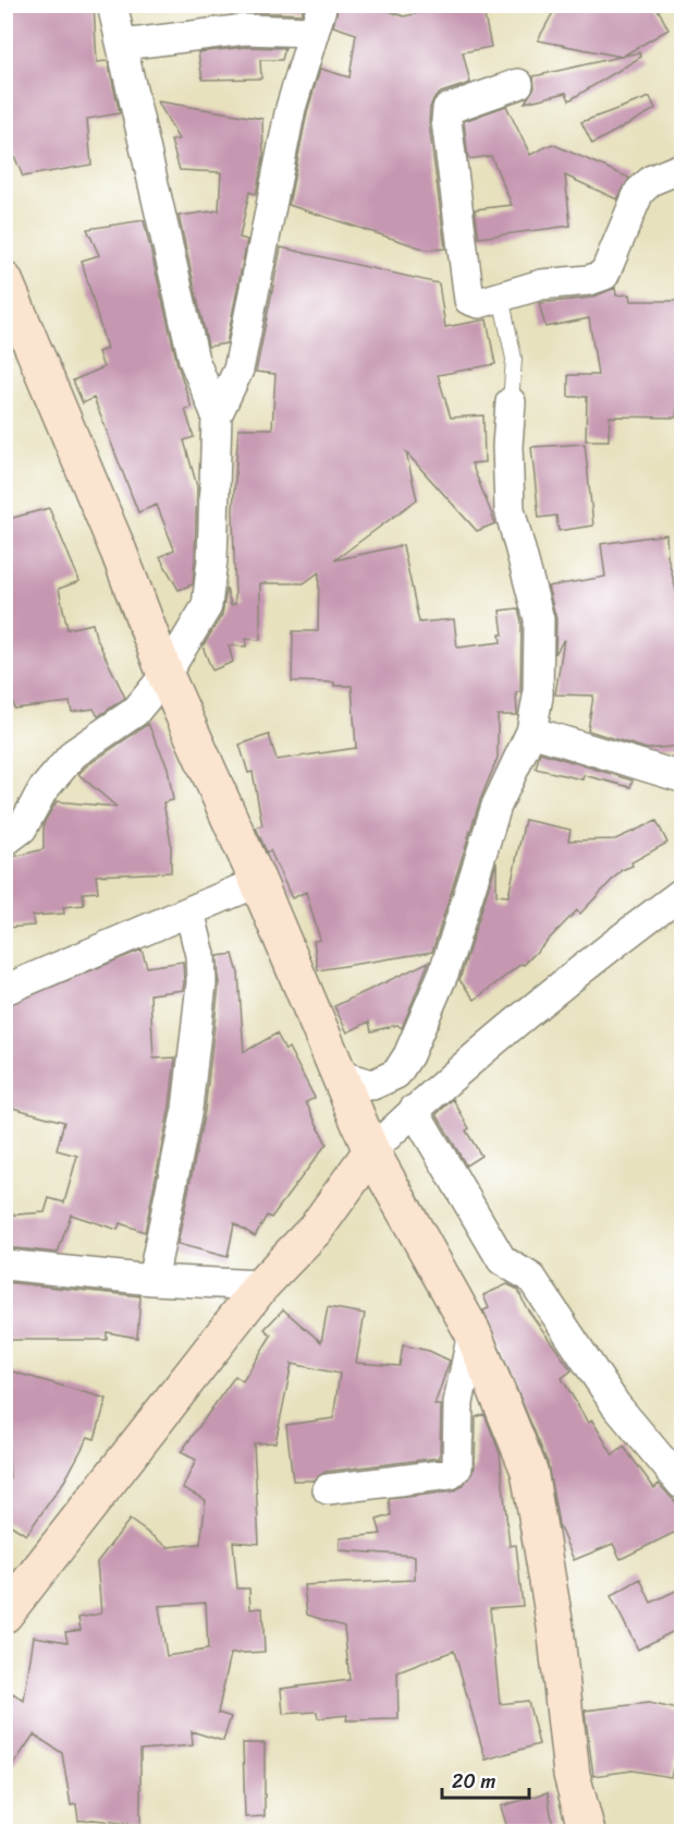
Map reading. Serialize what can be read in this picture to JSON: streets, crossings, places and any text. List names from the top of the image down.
{
  "scale_bar": "20 m"
}
